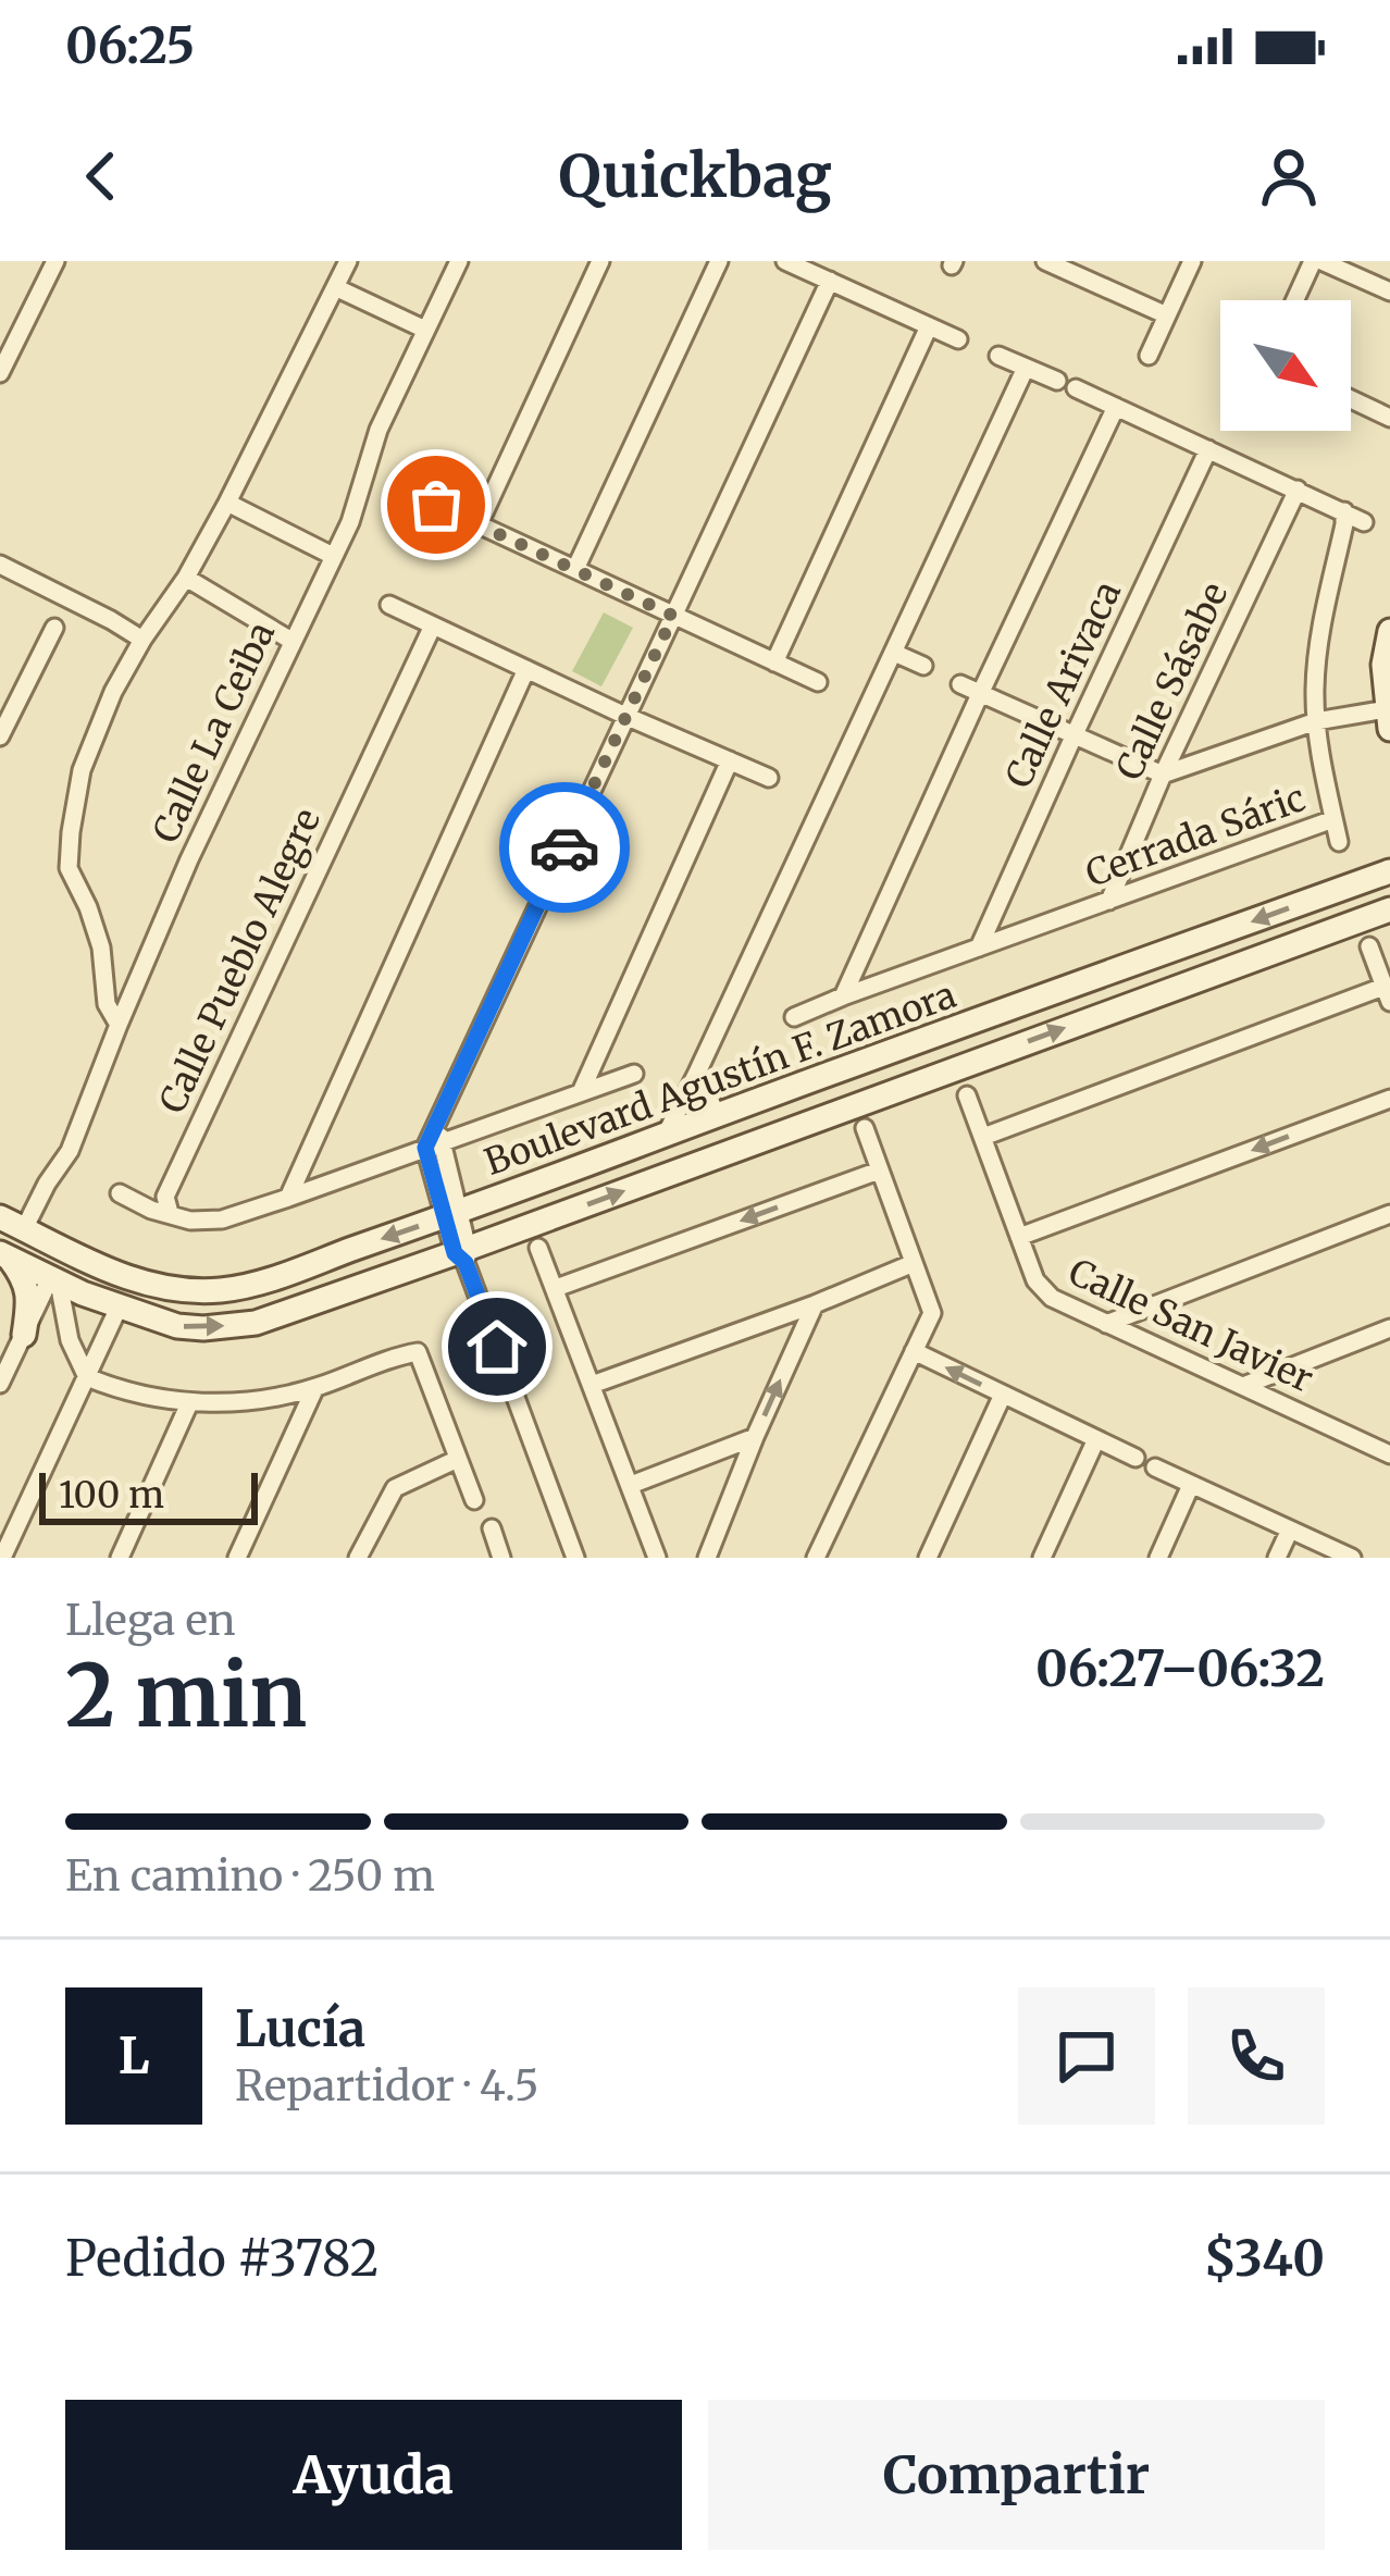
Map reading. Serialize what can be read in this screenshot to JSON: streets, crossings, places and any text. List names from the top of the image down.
{
  "streets": {
    "street": [
      "Calle Sásabe",
      "Calle Arivaca",
      "Calle La Ceiba",
      "Cerrada Sáric",
      "Calle Pueblo Alegre",
      "Boulevard Agustín F. Zamora",
      "Calle San Javier"
    ]
  },
  "crossings": [
    ["Calle Sásabe", "Cerrada Sáric"],
    ["Calle Arivaca", "Cerrada Sáric"],
    ["Calle La Ceiba", "Boulevard Agustín F. Zamora"]
  ],
  "scale_bar": "100 m",
  "north": "bottom right",
  "page": {
    "status": "06:25",
    "header": "Quickbag",
    "scale": "100 m",
    "heading": ["2 min", "Llega en", "06:27–06:32"],
    "panel": [
      "Lucía",
      "Repartidor · 4.5",
      "Pedido #3782",
      "$340"
    ],
    "bar": "En camino · 250 m",
    "round": "L",
    "buttons": ["Ayuda", "Compartir"]
  }
}
